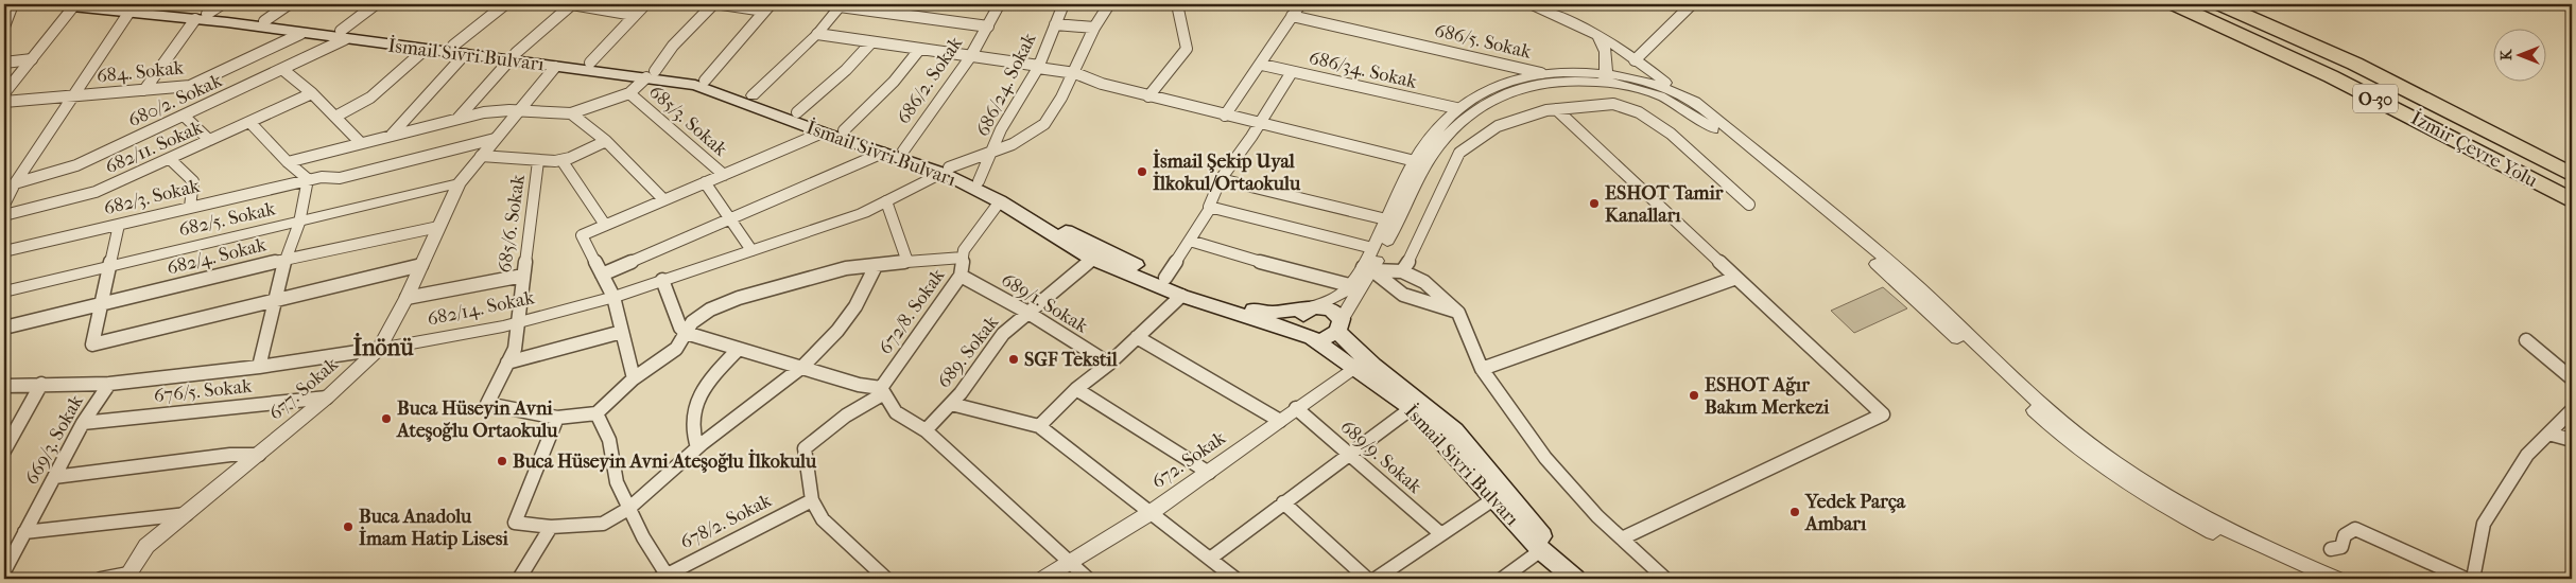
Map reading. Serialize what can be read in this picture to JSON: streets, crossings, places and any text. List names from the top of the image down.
{
  "streets": {
    "highway": ["O-30", "İzmir Çevre Yolu"],
    "main road": ["İsmail Sivri Bulvarı"],
    "street": [
      "686/5. Sokak",
      "686/34. Sokak",
      "684. Sokak",
      "686/2. Sokak",
      "686/24. Sokak",
      "680/2. Sokak",
      "685/3. Sokak",
      "682/11. Sokak",
      "682/3. Sokak",
      "682/5. Sokak",
      "685/6. Sokak",
      "682/4. Sokak",
      "689/1. Sokak",
      "682/14. Sokak",
      "672/8. Sokak",
      "689. Sokak",
      "677. Sokak",
      "676/5. Sokak",
      "669/3. Sokak",
      "689/9. Sokak",
      "672. Sokak",
      "678/2. Sokak"
    ]
  },
  "crossings": [
    ["İsmail Sivri Bulvarı", "684. Sokak"],
    ["İsmail Sivri Bulvarı", "686/2. Sokak"],
    ["İsmail Sivri Bulvarı", "686/24. Sokak"],
    ["İsmail Sivri Bulvarı", "680/2. Sokak"],
    ["İsmail Sivri Bulvarı", "682/14. Sokak"],
    ["İsmail Sivri Bulvarı", "672/8. Sokak"],
    ["İsmail Sivri Bulvarı", "689. Sokak"],
    ["İsmail Sivri Bulvarı", "677. Sokak"],
    ["İsmail Sivri Bulvarı", "672. Sokak"],
    ["682/3. Sokak", "677. Sokak"],
    ["682/5. Sokak", "677. Sokak"],
    ["685/6. Sokak", "682/14. Sokak"],
    ["682/4. Sokak", "677. Sokak"],
    ["689/1. Sokak", "672/8. Sokak"],
    ["689/1. Sokak", "689. Sokak"],
    ["682/14. Sokak", "677. Sokak"],
    ["682/14. Sokak", "669/3. Sokak"],
    ["677. Sokak", "676/5. Sokak"],
    ["676/5. Sokak", "669/3. Sokak"],
    ["689/9. Sokak", "672. Sokak"]
  ],
  "districts": ["İnönü"],
  "places": [
    "İsmail Şekip Uyal İlkokul/Ortaokulu",
    "ESHOT Tamir Kanalları",
    "SGF Tekstil",
    "ESHOT Ağır Bakım Merkezi",
    "Buca Hüseyin Avni Ateşoğlu Ortaokulu",
    "Buca Hüseyin Avni Ateşoğlu İlkokulu",
    "Yedek Parça Ambarı",
    "Buca Anadolu İmam Hatip Lisesi"
  ],
  "north": "left"
}
